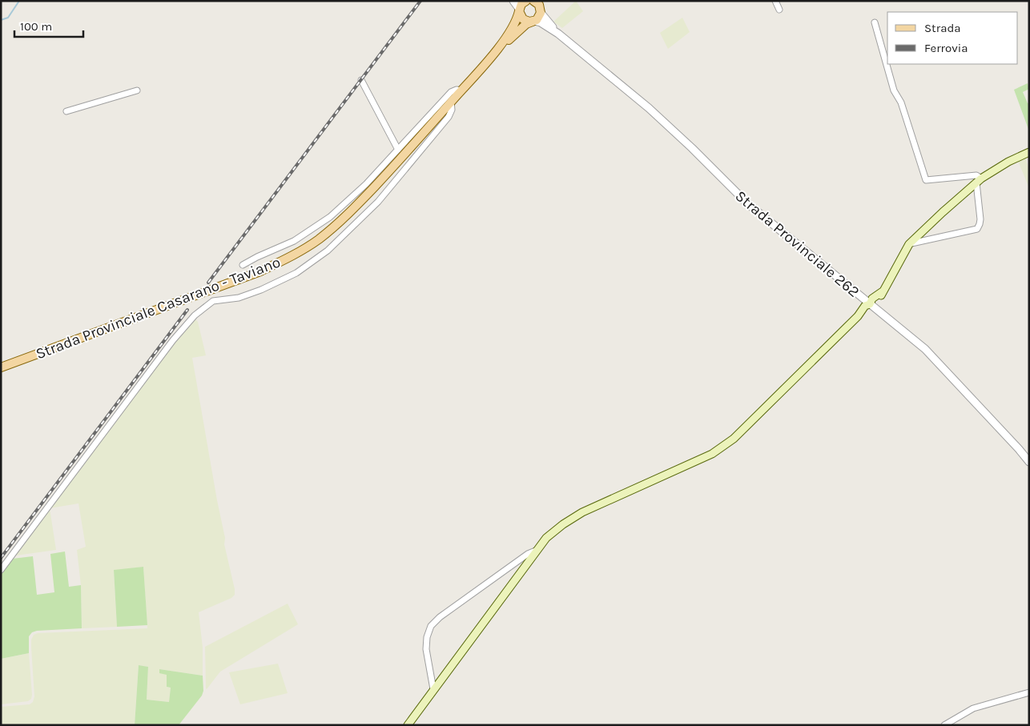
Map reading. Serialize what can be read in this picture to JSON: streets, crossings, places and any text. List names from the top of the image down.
{
  "streets": {
    "main road": ["Strada Provinciale Casarano - Taviano"],
    "street": ["Strada Provinciale 262"]
  },
  "legend": ["Strada", "Ferrovia"],
  "scale_bar": "100 m"
}
